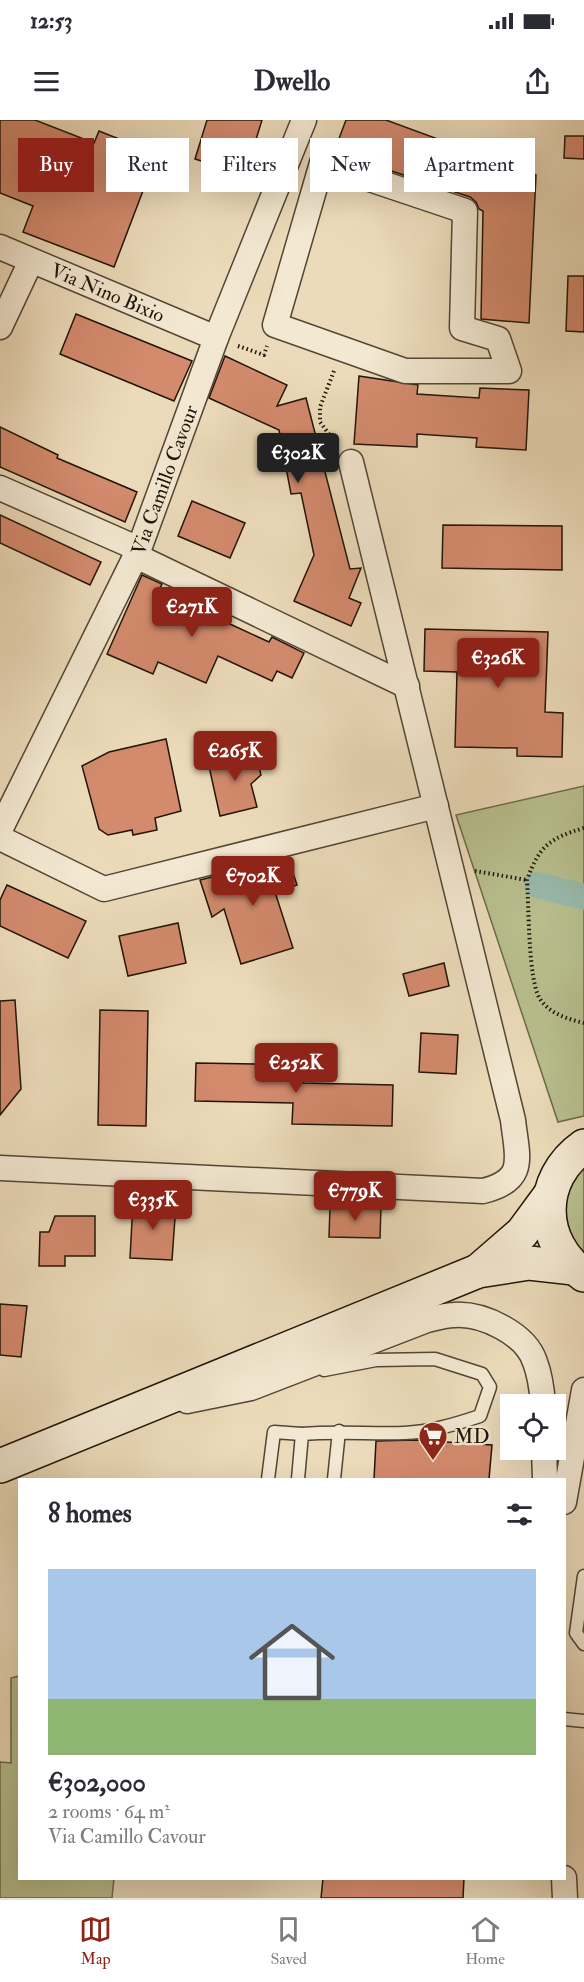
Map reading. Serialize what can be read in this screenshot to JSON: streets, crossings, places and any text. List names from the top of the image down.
{
  "streets": {
    "street": ["Via Nino Bixio", "Via Camillo Cavour"]
  },
  "crossings": [
    ["Via Nino Bixio", "Via Camillo Cavour"]
  ],
  "places": {
    "supermarket": ["MD"]
  },
  "page": {
    "status": "12:53",
    "header": "Dwello",
    "chip": [
      "Buy",
      "Rent",
      "Filters",
      "New",
      "Apartment"
    ],
    "price": [
      "€302K",
      "€271K",
      "€326K",
      "€265K",
      "€702K",
      "€252K",
      "€779K",
      "€335K"
    ],
    "heading": "8 homes",
    "list": [
      {
        "name": "€302,000",
        "note": "2 rooms · 64 m² · Via Camillo Cavour"
      }
    ],
    "tabs": ["Map", "Saved", "Home"]
  }
}
